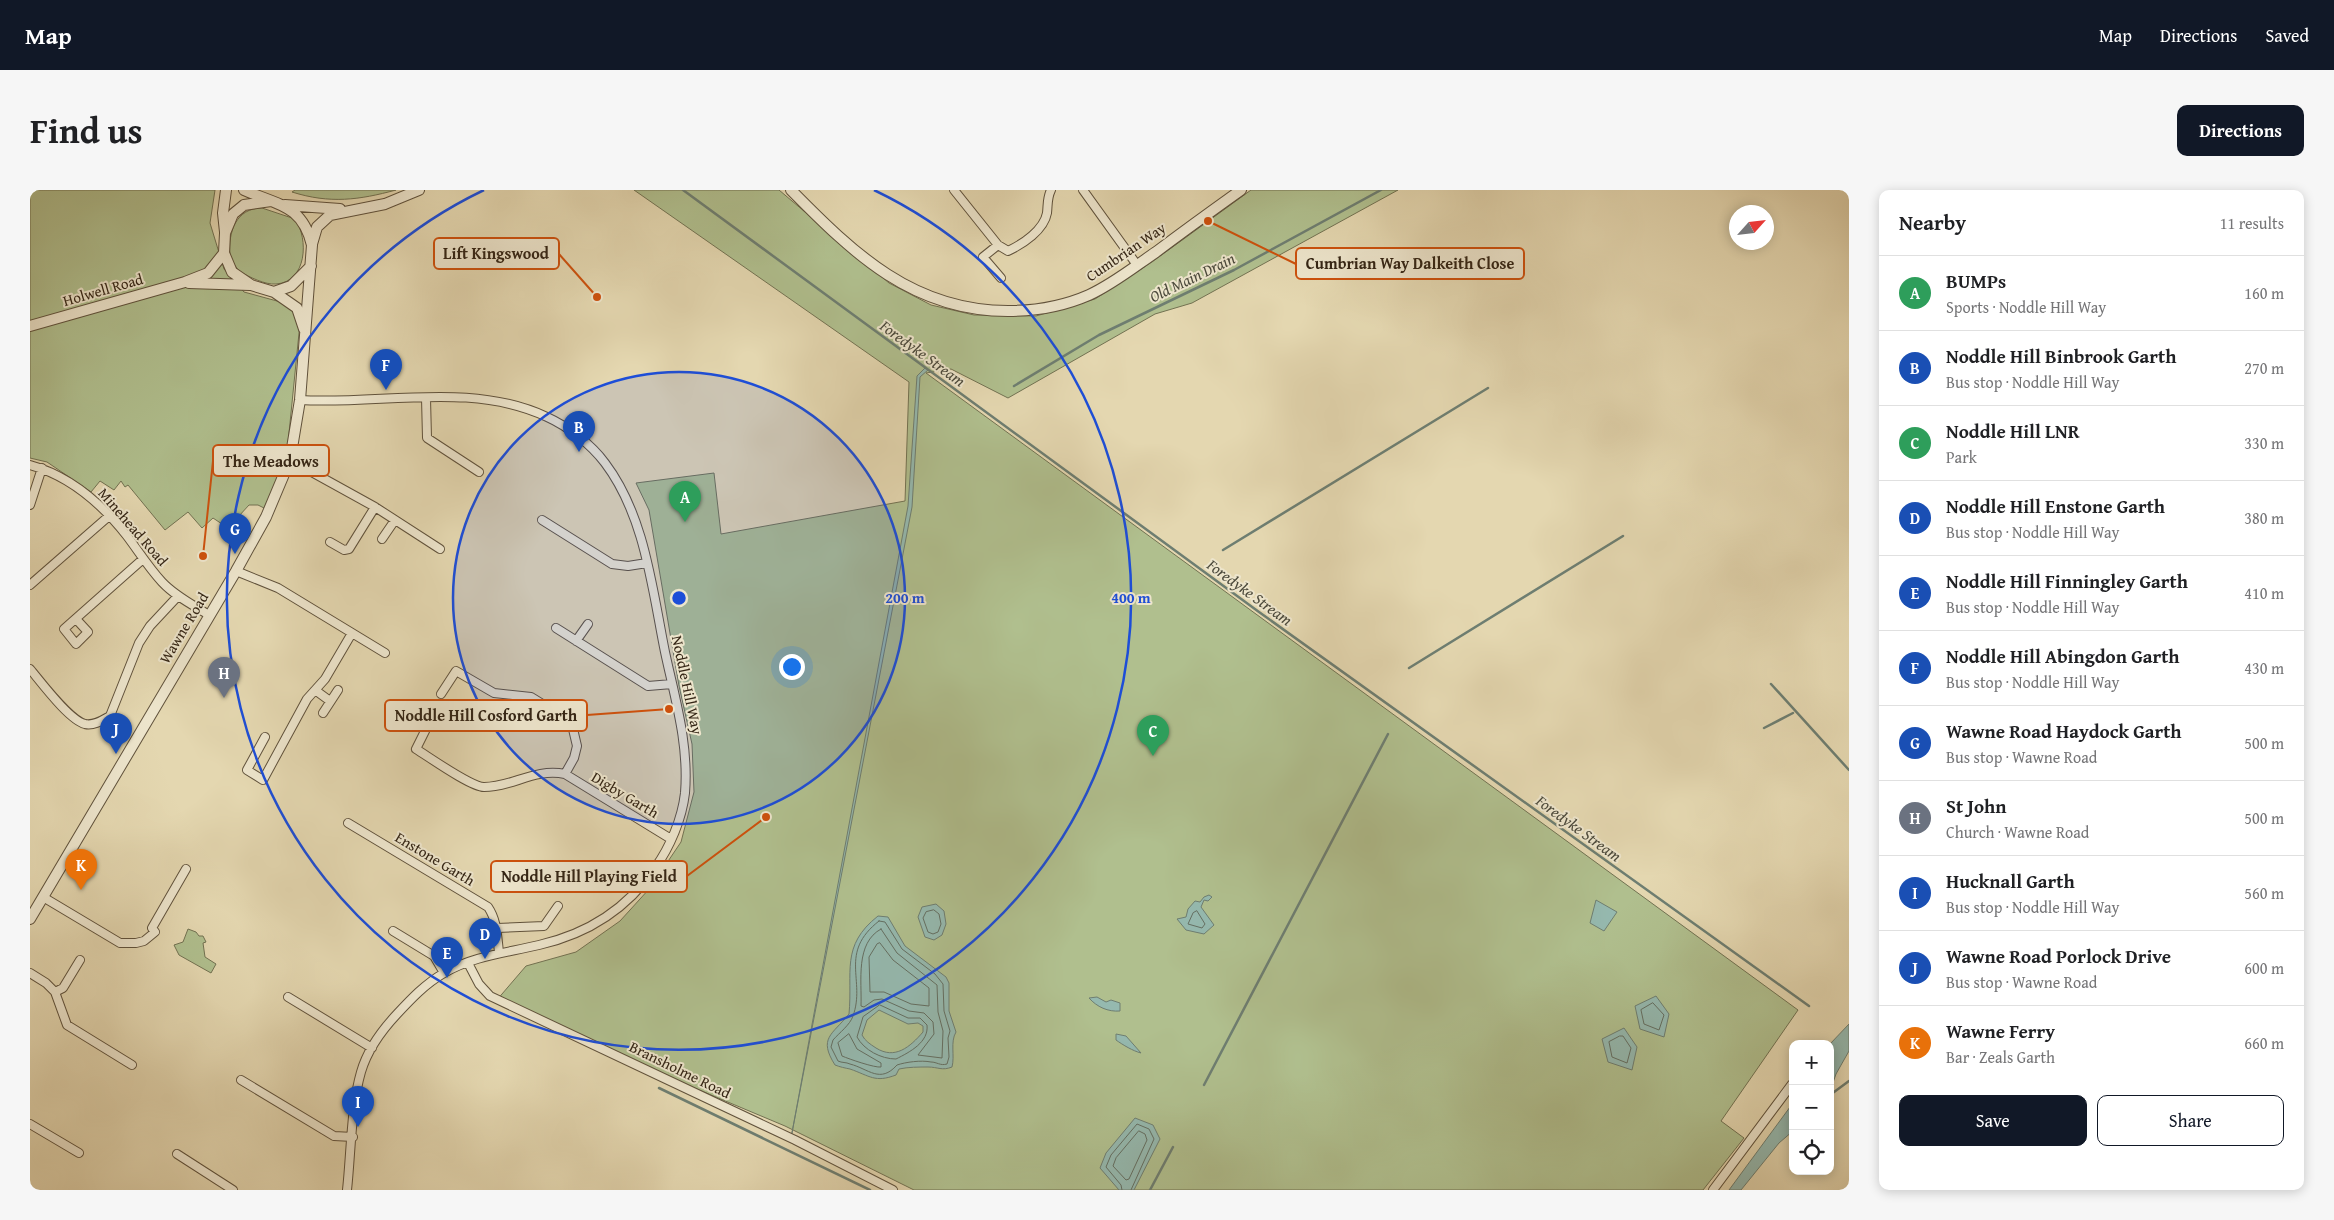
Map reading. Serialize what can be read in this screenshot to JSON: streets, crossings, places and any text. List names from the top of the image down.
{
  "streets": {
    "street": [
      "Cumbrian Way",
      "Holwell Road",
      "Minehead Road",
      "Wawne Road",
      "Noddle Hill Way",
      "Digby Garth",
      "Enstone Garth",
      "Bransholme Road"
    ]
  },
  "crossings": [
    ["Holwell Road", "Wawne Road"],
    ["Minehead Road", "Wawne Road"],
    ["Wawne Road", "Noddle Hill Way"],
    ["Noddle Hill Way", "Digby Garth"],
    ["Noddle Hill Way", "Enstone Garth"],
    ["Noddle Hill Way", "Bransholme Road"]
  ],
  "water": ["Old Main Drain", "Foredyke Stream"],
  "places": [
    "Cumbrian Way Dalkeith Close",
    "Lift Kingswood",
    "The Meadows",
    "Noddle Hill Cosford Garth",
    "Noddle Hill Playing Field"
  ],
  "north": "top right",
  "page": {
    "header": "Map",
    "nav": ["Map", "Directions", "Saved"],
    "title": "Find us",
    "buttons": [
      "Directions",
      ["Save", "Share"]
    ],
    "heading": ["Nearby", "11 results"],
    "list": [
      {
        "mark": "A",
        "name": "BUMPs",
        "note": "Sports · Noddle Hill Way",
        "value": "160 m"
      },
      {
        "mark": "B",
        "name": "Noddle Hill Binbrook Garth",
        "note": "Bus stop · Noddle Hill Way",
        "value": "270 m"
      },
      {
        "mark": "C",
        "name": "Noddle Hill LNR",
        "note": "Park",
        "value": "330 m"
      },
      {
        "mark": "D",
        "name": "Noddle Hill Enstone Garth",
        "note": "Bus stop · Noddle Hill Way",
        "value": "380 m"
      },
      {
        "mark": "E",
        "name": "Noddle Hill Finningley Garth",
        "note": "Bus stop · Noddle Hill Way",
        "value": "410 m"
      },
      {
        "mark": "F",
        "name": "Noddle Hill Abingdon Garth",
        "note": "Bus stop · Noddle Hill Way",
        "value": "430 m"
      },
      {
        "mark": "G",
        "name": "Wawne Road Haydock Garth",
        "note": "Bus stop · Wawne Road",
        "value": "500 m"
      },
      {
        "mark": "H",
        "name": "St John",
        "note": "Church · Wawne Road",
        "value": "500 m"
      },
      {
        "mark": "I",
        "name": "Hucknall Garth",
        "note": "Bus stop · Noddle Hill Way",
        "value": "560 m"
      },
      {
        "mark": "J",
        "name": "Wawne Road Porlock Drive",
        "note": "Bus stop · Wawne Road",
        "value": "600 m"
      },
      {
        "mark": "K",
        "name": "Wawne Ferry",
        "note": "Bar · Zeals Garth",
        "value": "660 m"
      }
    ],
    "pins": [
      "F",
      "B",
      "A",
      "G",
      "H",
      "J",
      "C",
      "K",
      "D",
      "E",
      "I"
    ],
    "map_buttons": ["+", "−"]
  },
  "rings": ["200 m", "400 m"]
}
